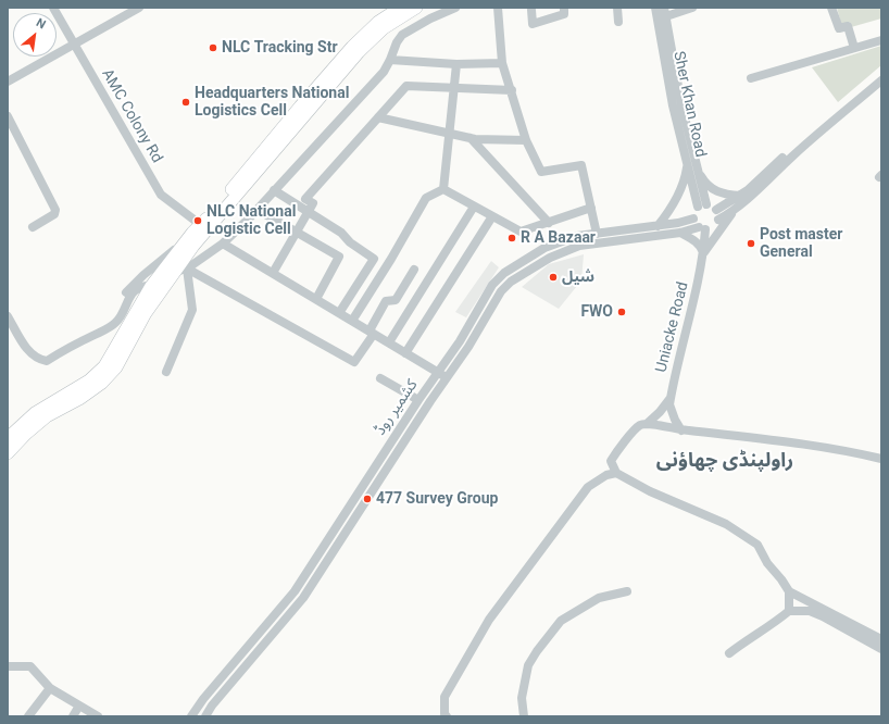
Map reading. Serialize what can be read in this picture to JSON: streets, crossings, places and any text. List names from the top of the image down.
{
  "streets": {
    "street": [
      "Sher Khan Road",
      "AMC Colony Rd",
      "Uniacke Road",
      "کشمیر روڈ"
    ]
  },
  "crossings": [
    ["Sher Khan Road", "Uniacke Road"],
    ["Sher Khan Road", "کشمیر روڈ"],
    ["Uniacke Road", "کشمیر روڈ"]
  ],
  "districts": ["راولپنڈی چھاؤنی"],
  "places": [
    "NLC Tracking Str",
    "Headquarters National Logistics Cell",
    "NLC National Logistic Cell",
    "R A Bazaar",
    "Post master General",
    "شیل",
    "FWO",
    "477 Survey Group"
  ],
  "north": "top right"
}
